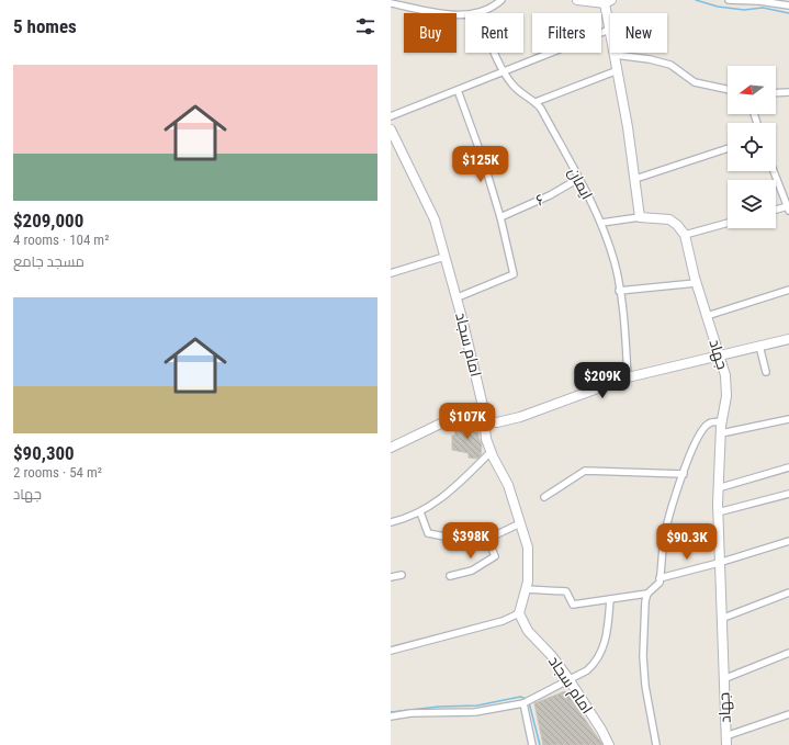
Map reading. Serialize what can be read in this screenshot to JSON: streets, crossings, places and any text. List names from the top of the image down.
{
  "streets": {
    "street": [
      "ایمان",
      "۶",
      "امام سجاد",
      "جهاد"
    ]
  },
  "crossings": [
    ["ایمان", "۶"]
  ],
  "north": "left",
  "page": {
    "heading": "5 homes",
    "chip": [
      "Buy",
      "Rent",
      "Filters",
      "New"
    ],
    "list": [
      {
        "name": "$209,000",
        "note": "4 rooms · 104 m² · مسجد جامع"
      },
      {
        "name": "$90,300",
        "note": "2 rooms · 54 m² · جهاد"
      }
    ],
    "price": [
      "$125K",
      "$209K",
      "$107K",
      "$398K",
      "$90.3K"
    ]
  }
}
